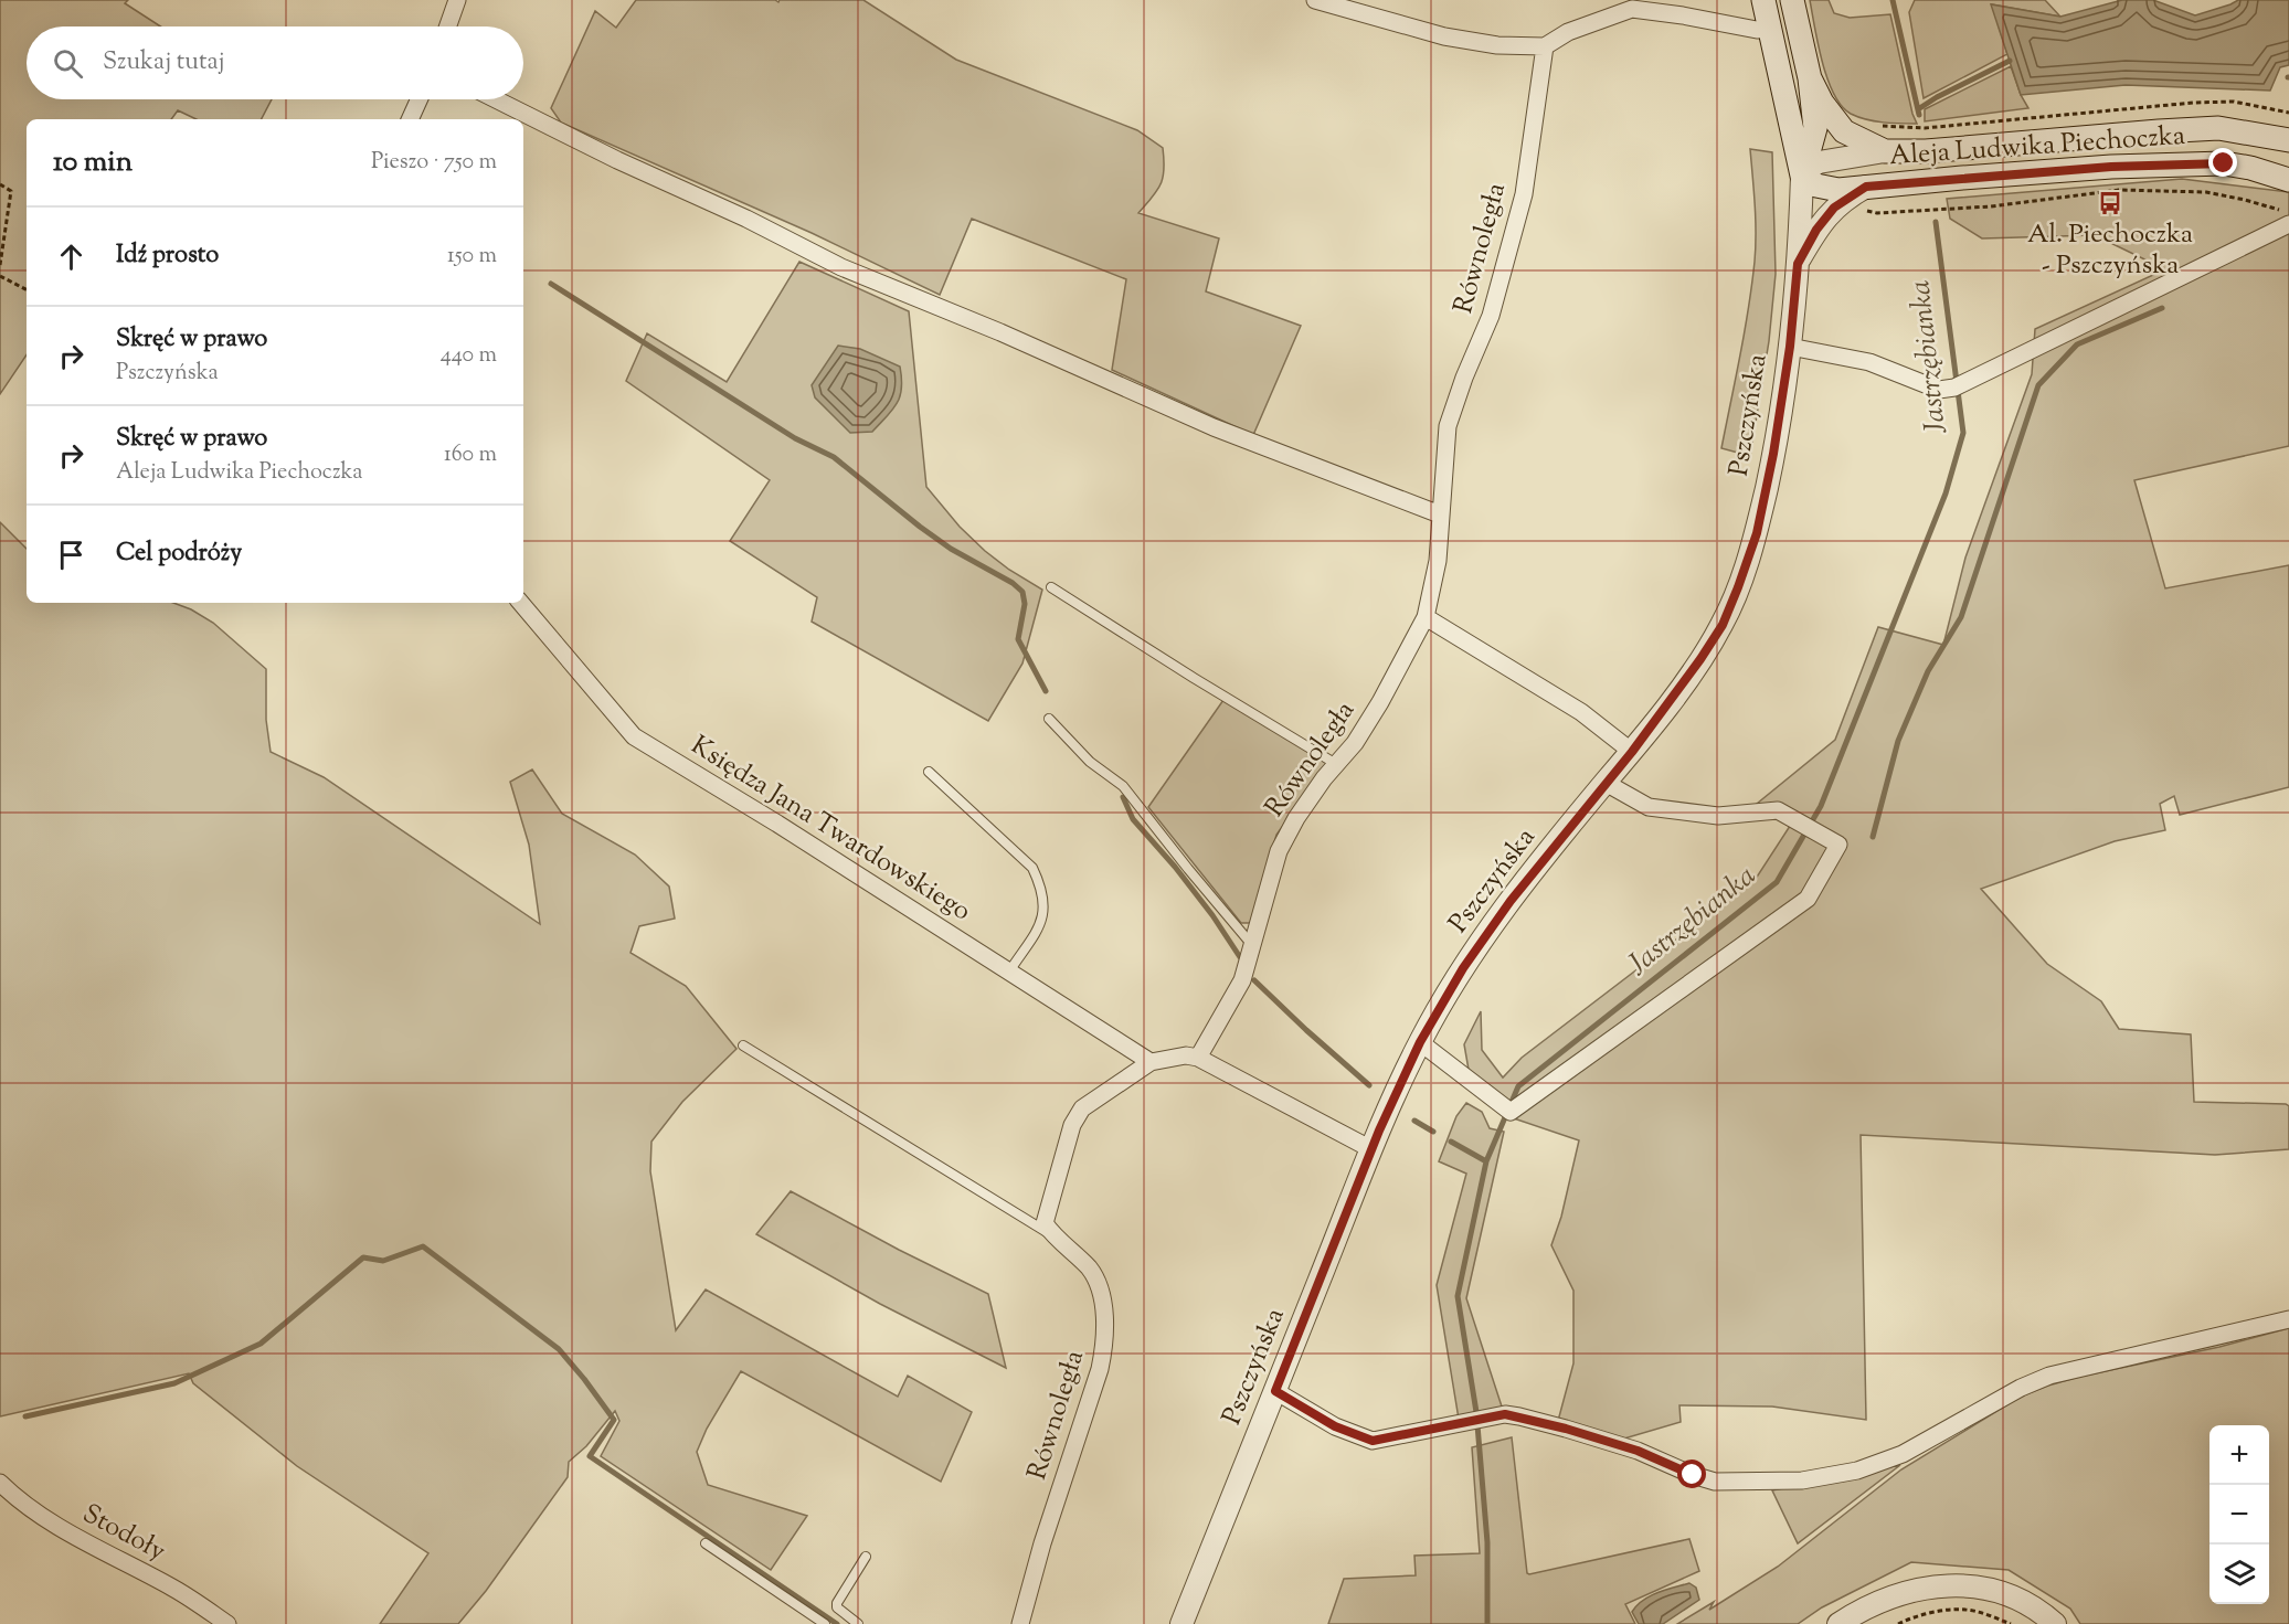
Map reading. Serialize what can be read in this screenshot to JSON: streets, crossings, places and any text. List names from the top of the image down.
{
  "streets": {
    "main road": ["Aleja Ludwika Piechoczka", "Pszczyńska"],
    "street": ["Równoległa", "Księdza Jana Twardowskiego", "Stodoły"]
  },
  "crossings": [
    ["Aleja Ludwika Piechoczka", "Pszczyńska"]
  ],
  "water": ["Jastrzębianka"],
  "places": {
    "bus stop": ["Al. Piechoczka - Pszczyńska"]
  },
  "page": {
    "search": "Szukaj tutaj",
    "heading": ["10 min", "Pieszo · 750 m"],
    "list": [
      ["Idź prosto", "150 m"],
      ["Skręć w prawo", "Pszczyńska", "440 m"],
      ["Skręć w prawo", "Aleja Ludwika Piechoczka", "160 m"],
      "Cel podróży"
    ],
    "map_buttons": ["+", "−"]
  }
}
